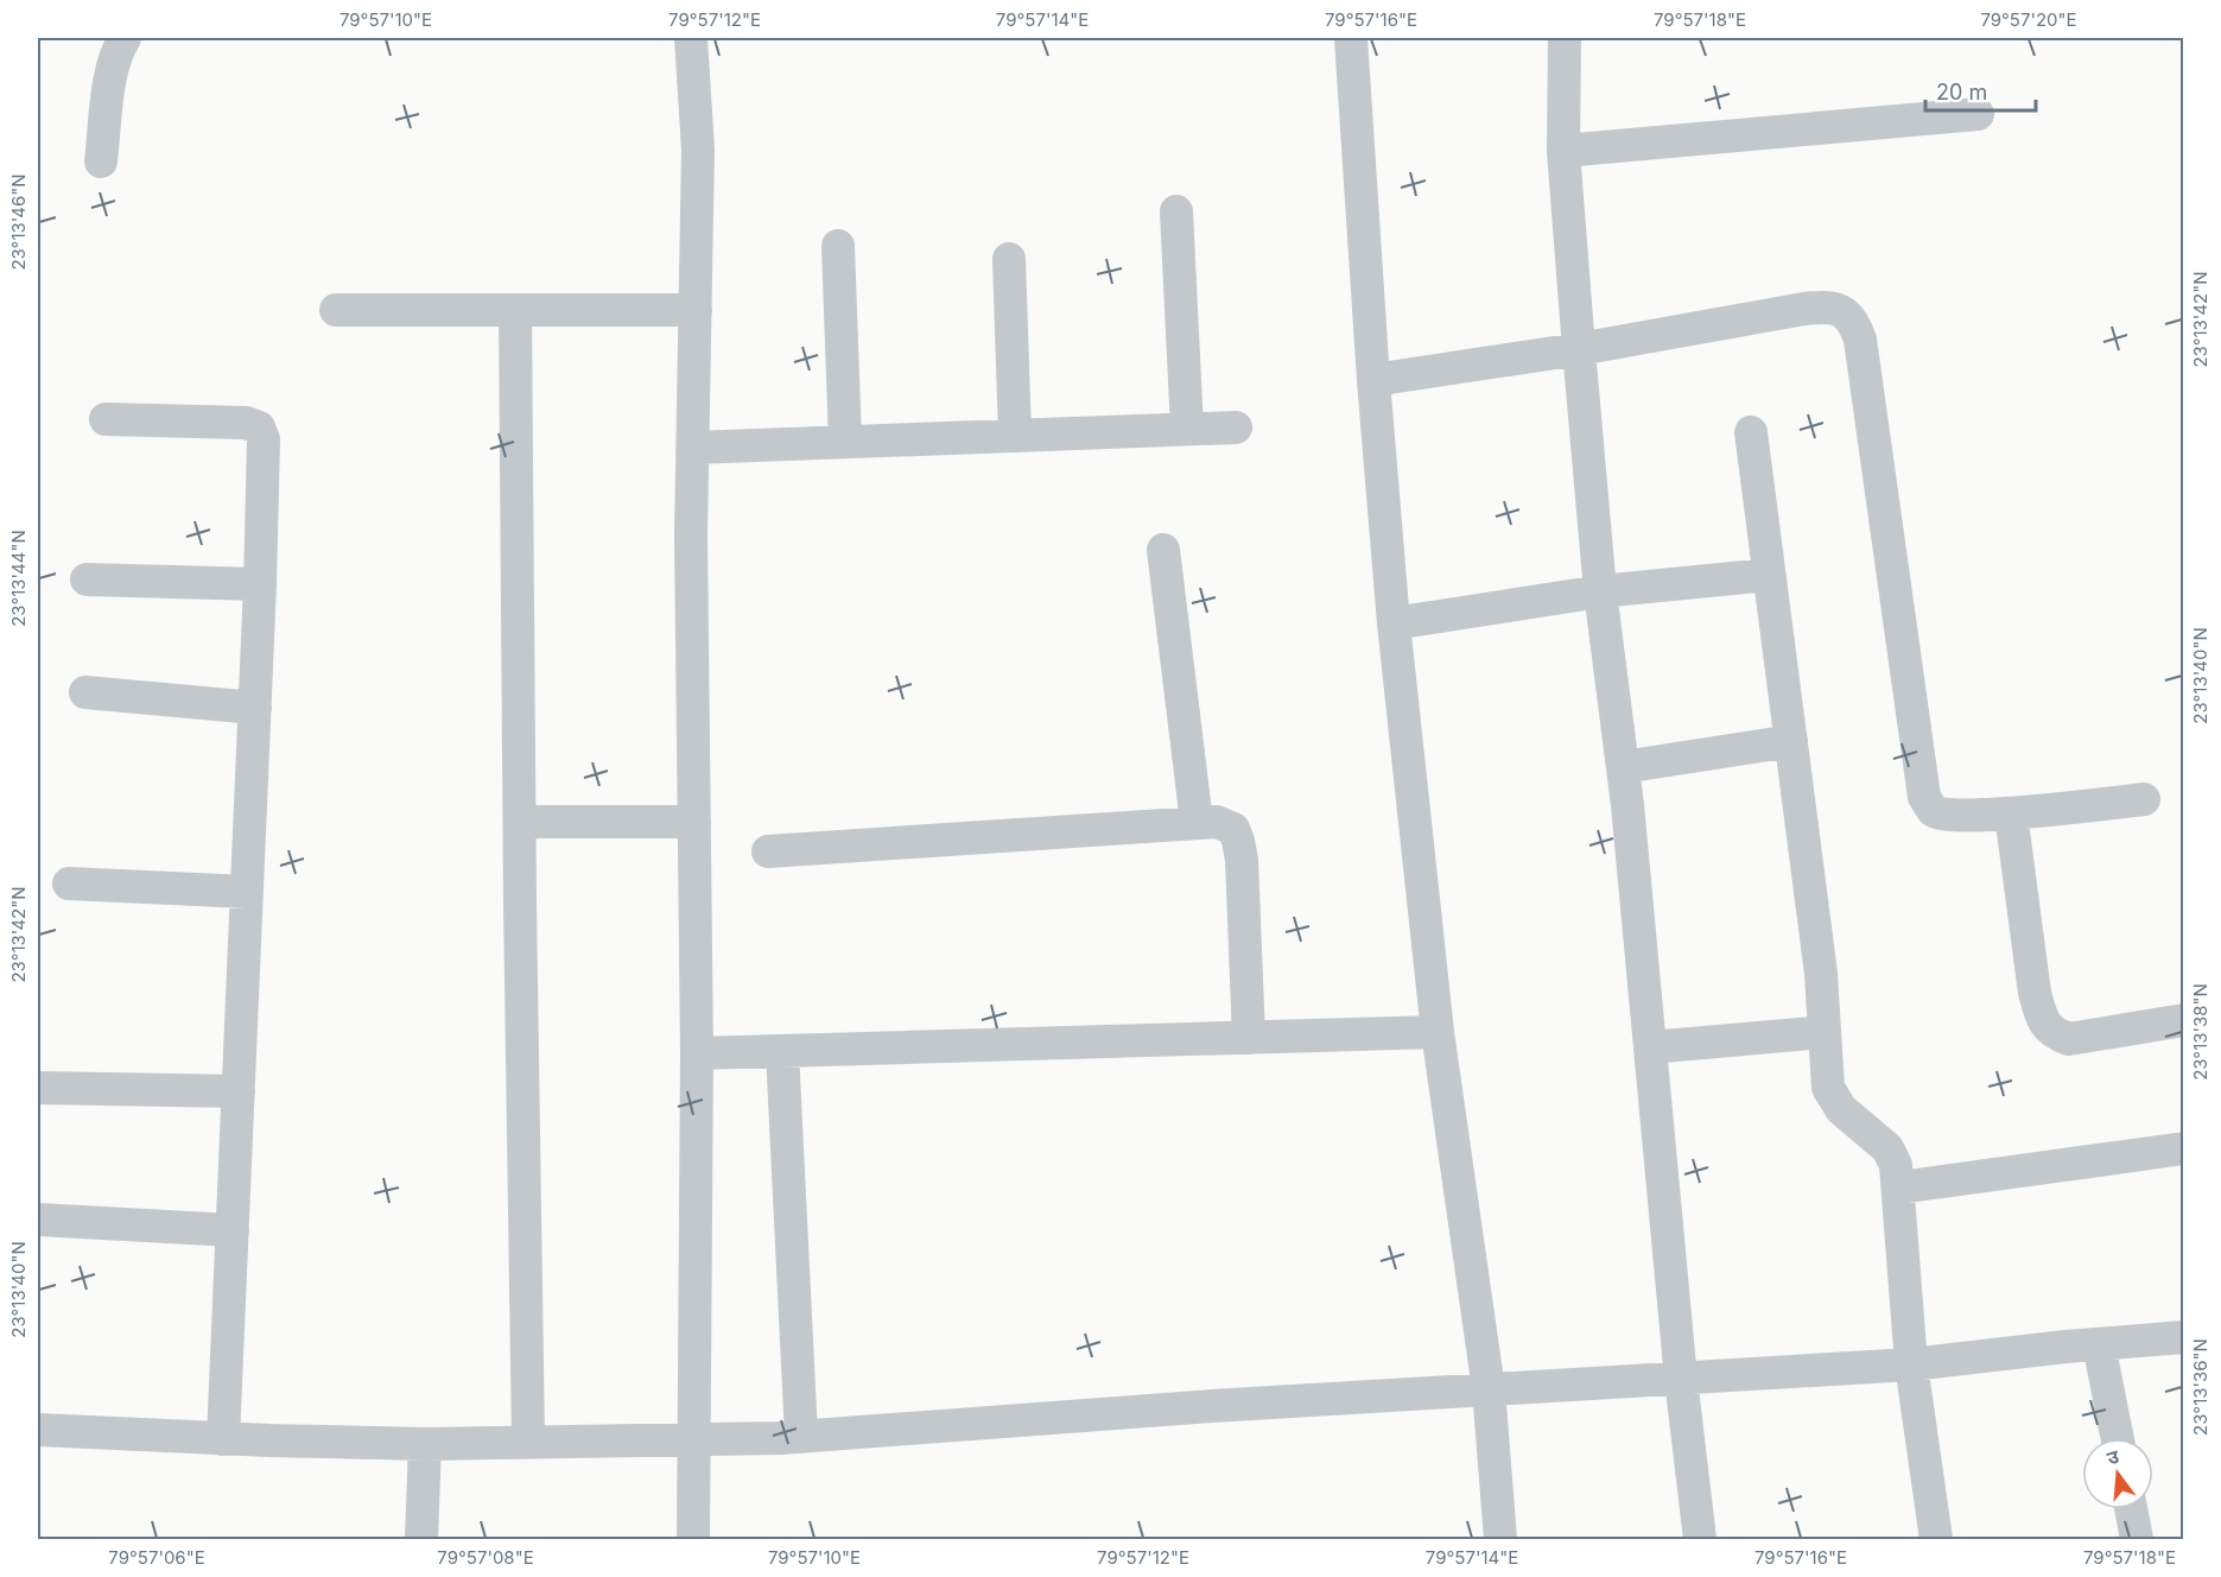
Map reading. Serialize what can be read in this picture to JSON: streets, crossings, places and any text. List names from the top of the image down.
{
  "scale_bar": "20 m",
  "north": "top",
  "coordinates": [
    "79°57'10\"E",
    "79°57'12\"E",
    "79°57'14\"E",
    "79°57'16\"E",
    "79°57'18\"E",
    "79°57'20\"E",
    "23°13'46\"N",
    "23°13'42\"N",
    "23°13'44\"N",
    "23°13'40\"N",
    "23°13'38\"N",
    "23°13'36\"N",
    "79°57'06\"E",
    "79°57'08\"E"
  ]
}
